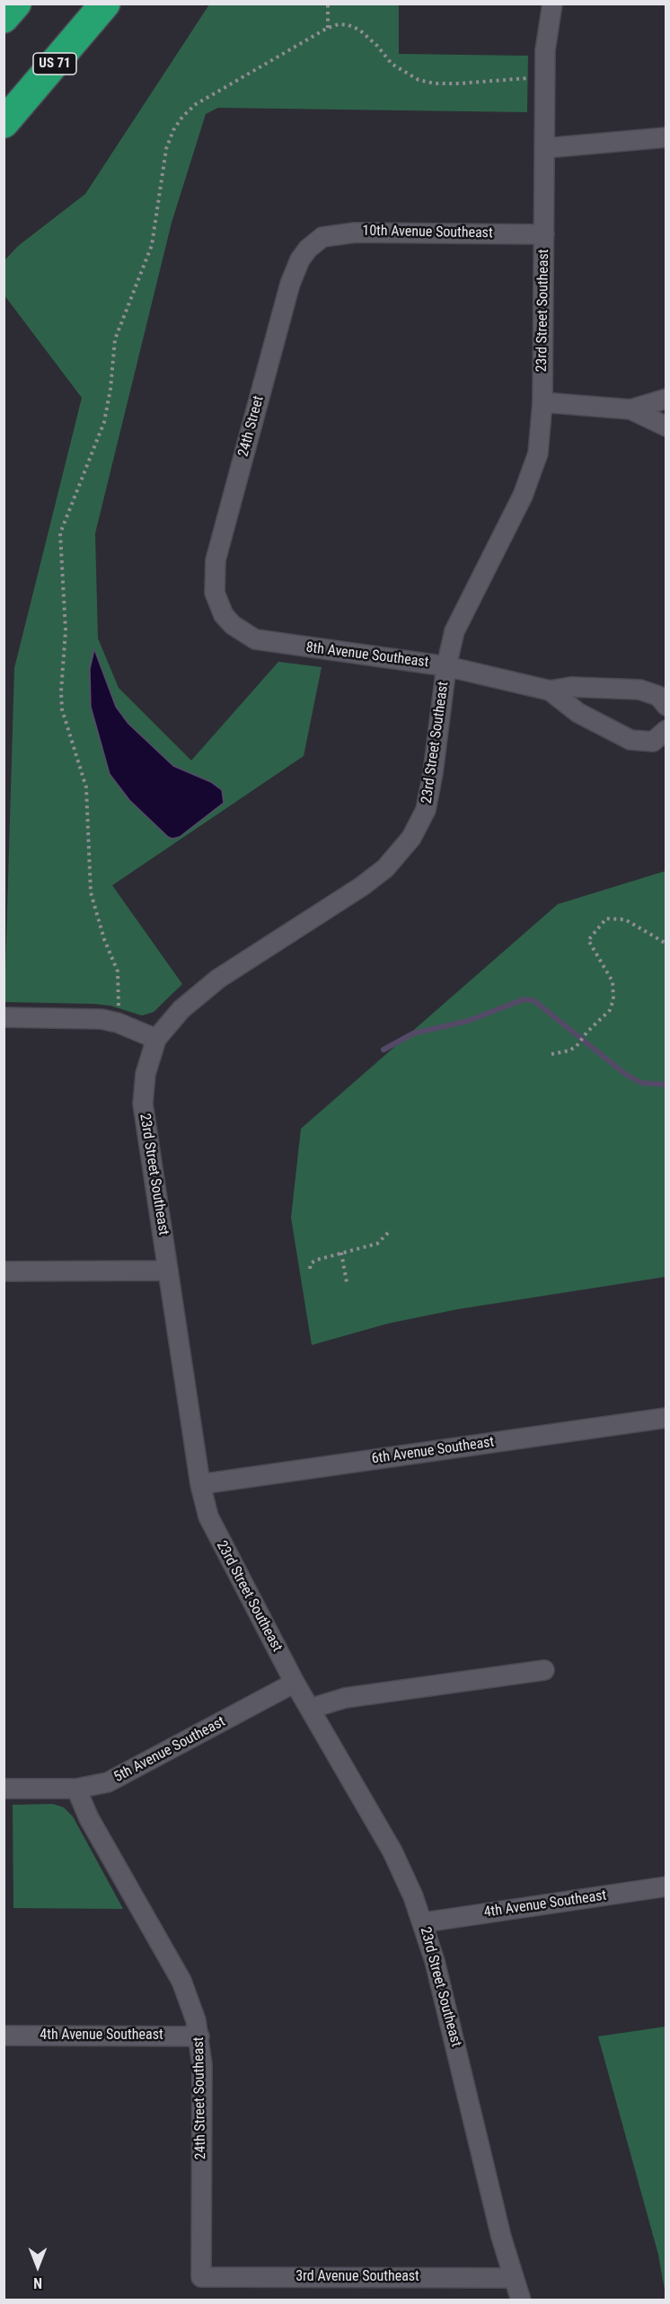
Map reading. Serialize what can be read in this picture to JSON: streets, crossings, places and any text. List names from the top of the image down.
{
  "streets": {
    "highway": ["US 71"],
    "street": [
      "10th Avenue Southeast",
      "23rd Street Southeast",
      "24th Street",
      "8th Avenue Southeast",
      "6th Avenue Southeast",
      "5th Avenue Southeast",
      "4th Avenue Southeast",
      "24th Street Southeast",
      "3rd Avenue Southeast"
    ]
  },
  "crossings": [
    ["10th Avenue Southeast", "23rd Street Southeast"],
    ["10th Avenue Southeast", "24th Street"],
    ["23rd Street Southeast", "8th Avenue Southeast"],
    ["23rd Street Southeast", "6th Avenue Southeast"],
    ["23rd Street Southeast", "5th Avenue Southeast"],
    ["23rd Street Southeast", "4th Avenue Southeast"],
    ["23rd Street Southeast", "3rd Avenue Southeast"],
    ["24th Street", "8th Avenue Southeast"],
    ["5th Avenue Southeast", "24th Street Southeast"],
    ["4th Avenue Southeast", "24th Street Southeast"],
    ["24th Street Southeast", "3rd Avenue Southeast"]
  ],
  "north": "bottom"
}
